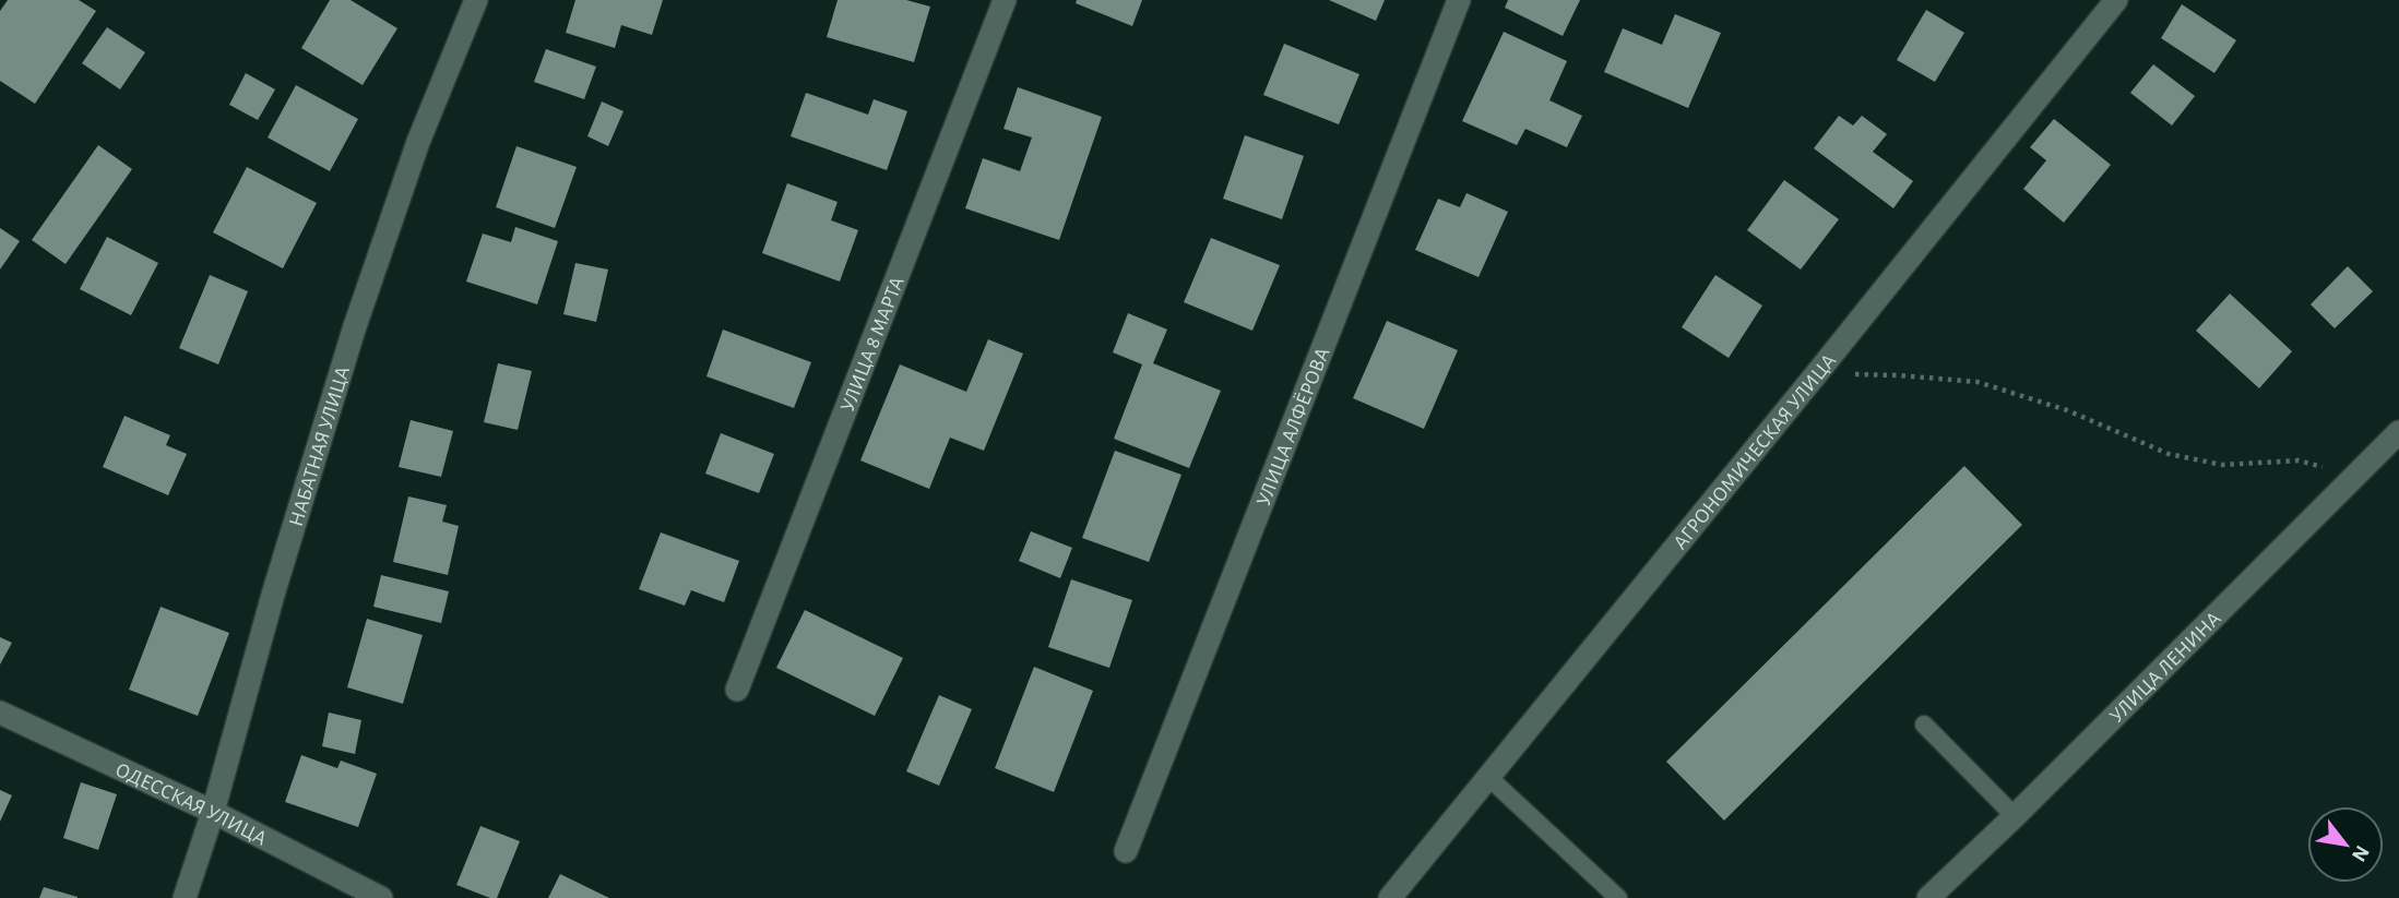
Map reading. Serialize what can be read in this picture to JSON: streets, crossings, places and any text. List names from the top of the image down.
{
  "streets": {
    "street": [
      "УЛИЦА 8 МАРТА",
      "УЛИЦА АЛФЁРОВА",
      "НАБАТНАЯ УЛИЦА",
      "АГРОНОМИЧЕСКАЯ УЛИЦА",
      "УЛИЦА ЛЕНИНА",
      "ОДЕССКАЯ УЛИЦА"
    ]
  },
  "crossings": [
    ["НАБАТНАЯ УЛИЦА", "ОДЕССКАЯ УЛИЦА"]
  ],
  "north": "bottom right"
}
